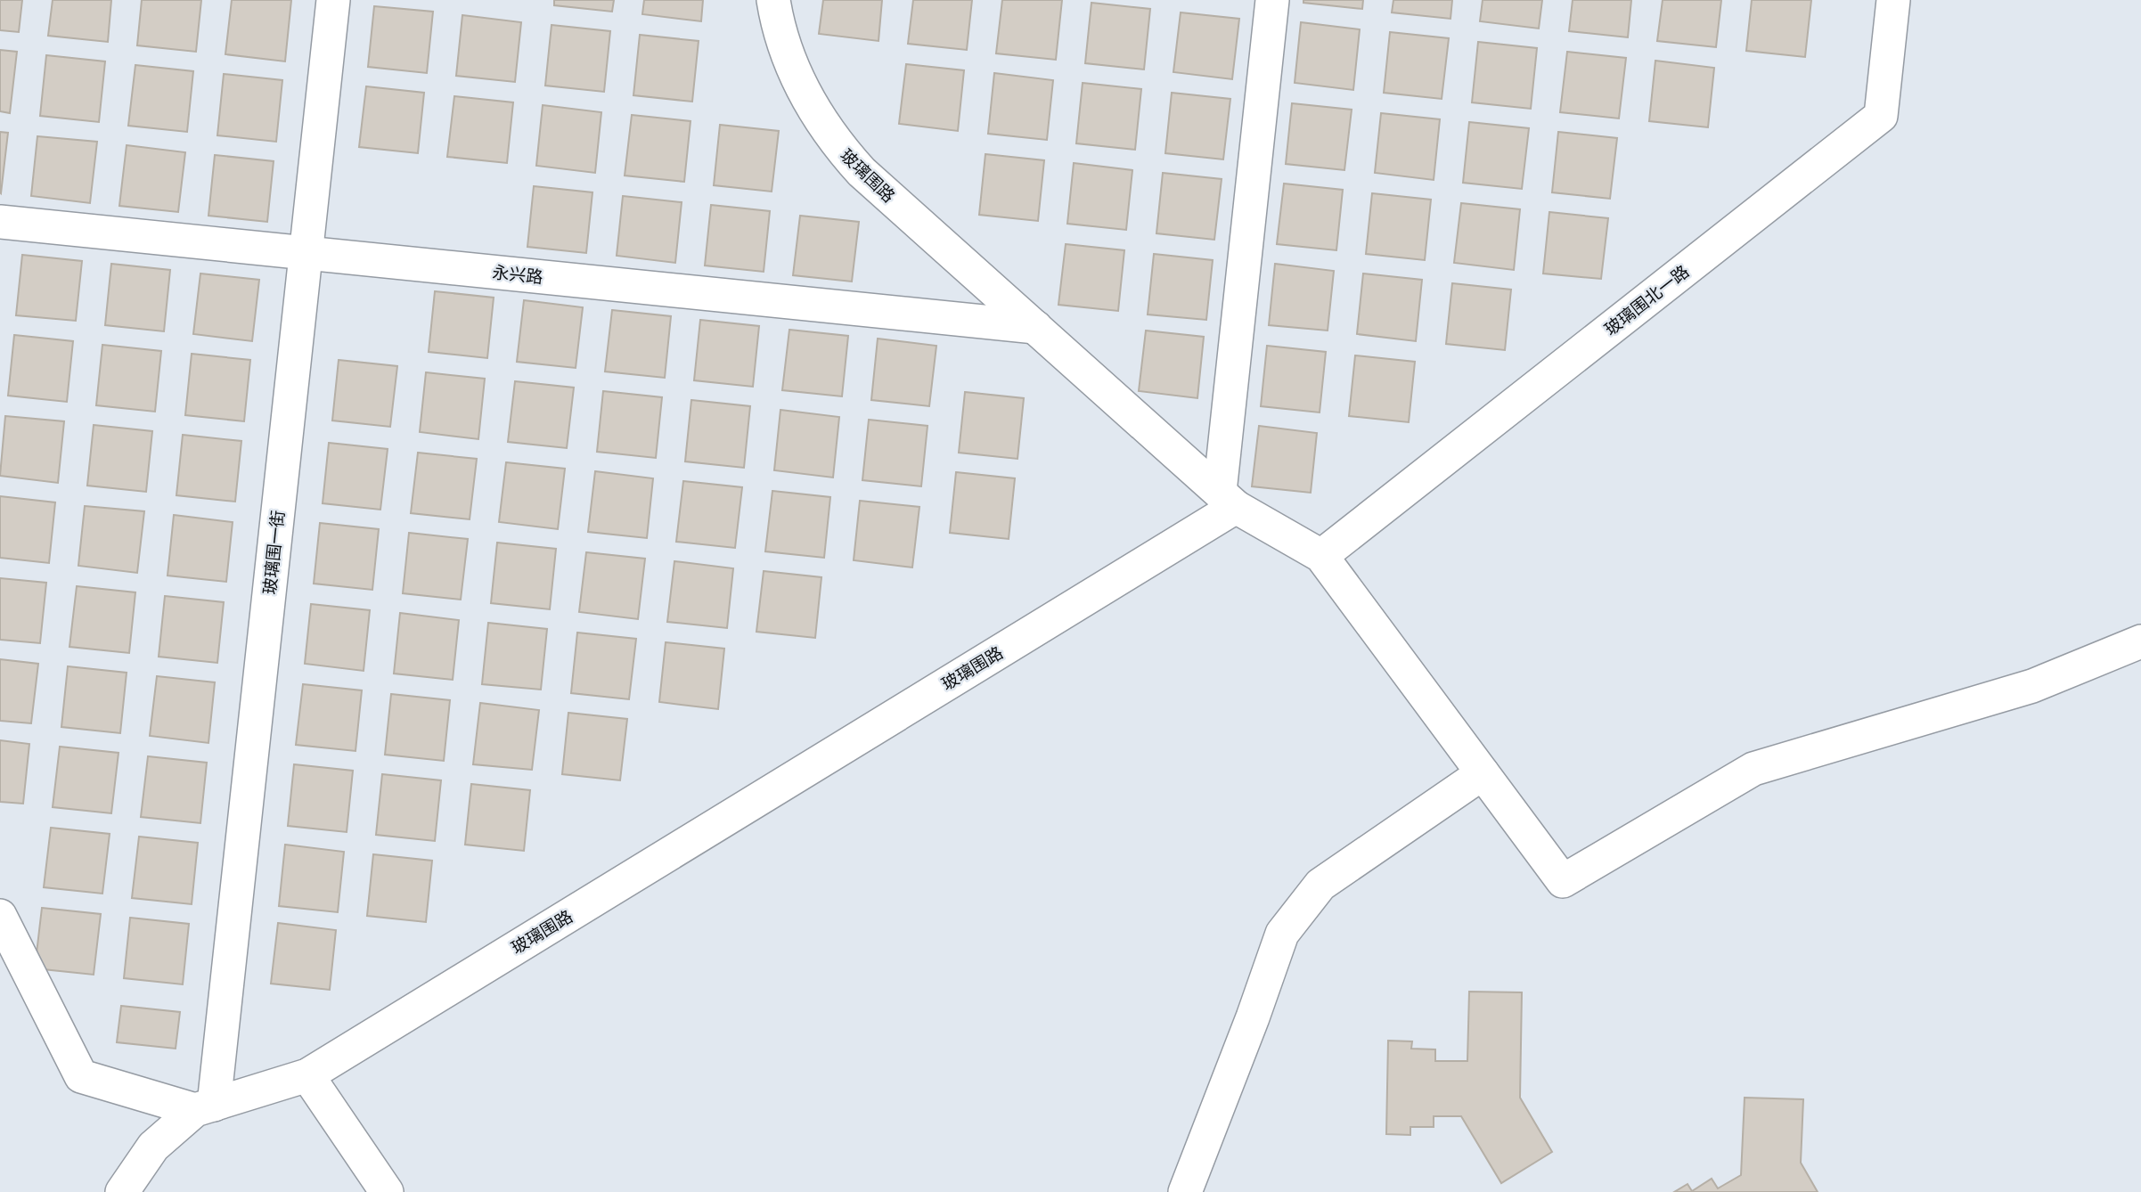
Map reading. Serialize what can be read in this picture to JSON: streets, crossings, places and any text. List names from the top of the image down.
{
  "streets": {
    "street": [
      "玻璃围路",
      "永兴路",
      "玻璃围北一路",
      "玻璃围一街"
    ]
  },
  "crossings": [
    ["玻璃围路", "永兴路"],
    ["玻璃围路", "玻璃围一街"],
    ["永兴路", "玻璃围一街"]
  ]
}
